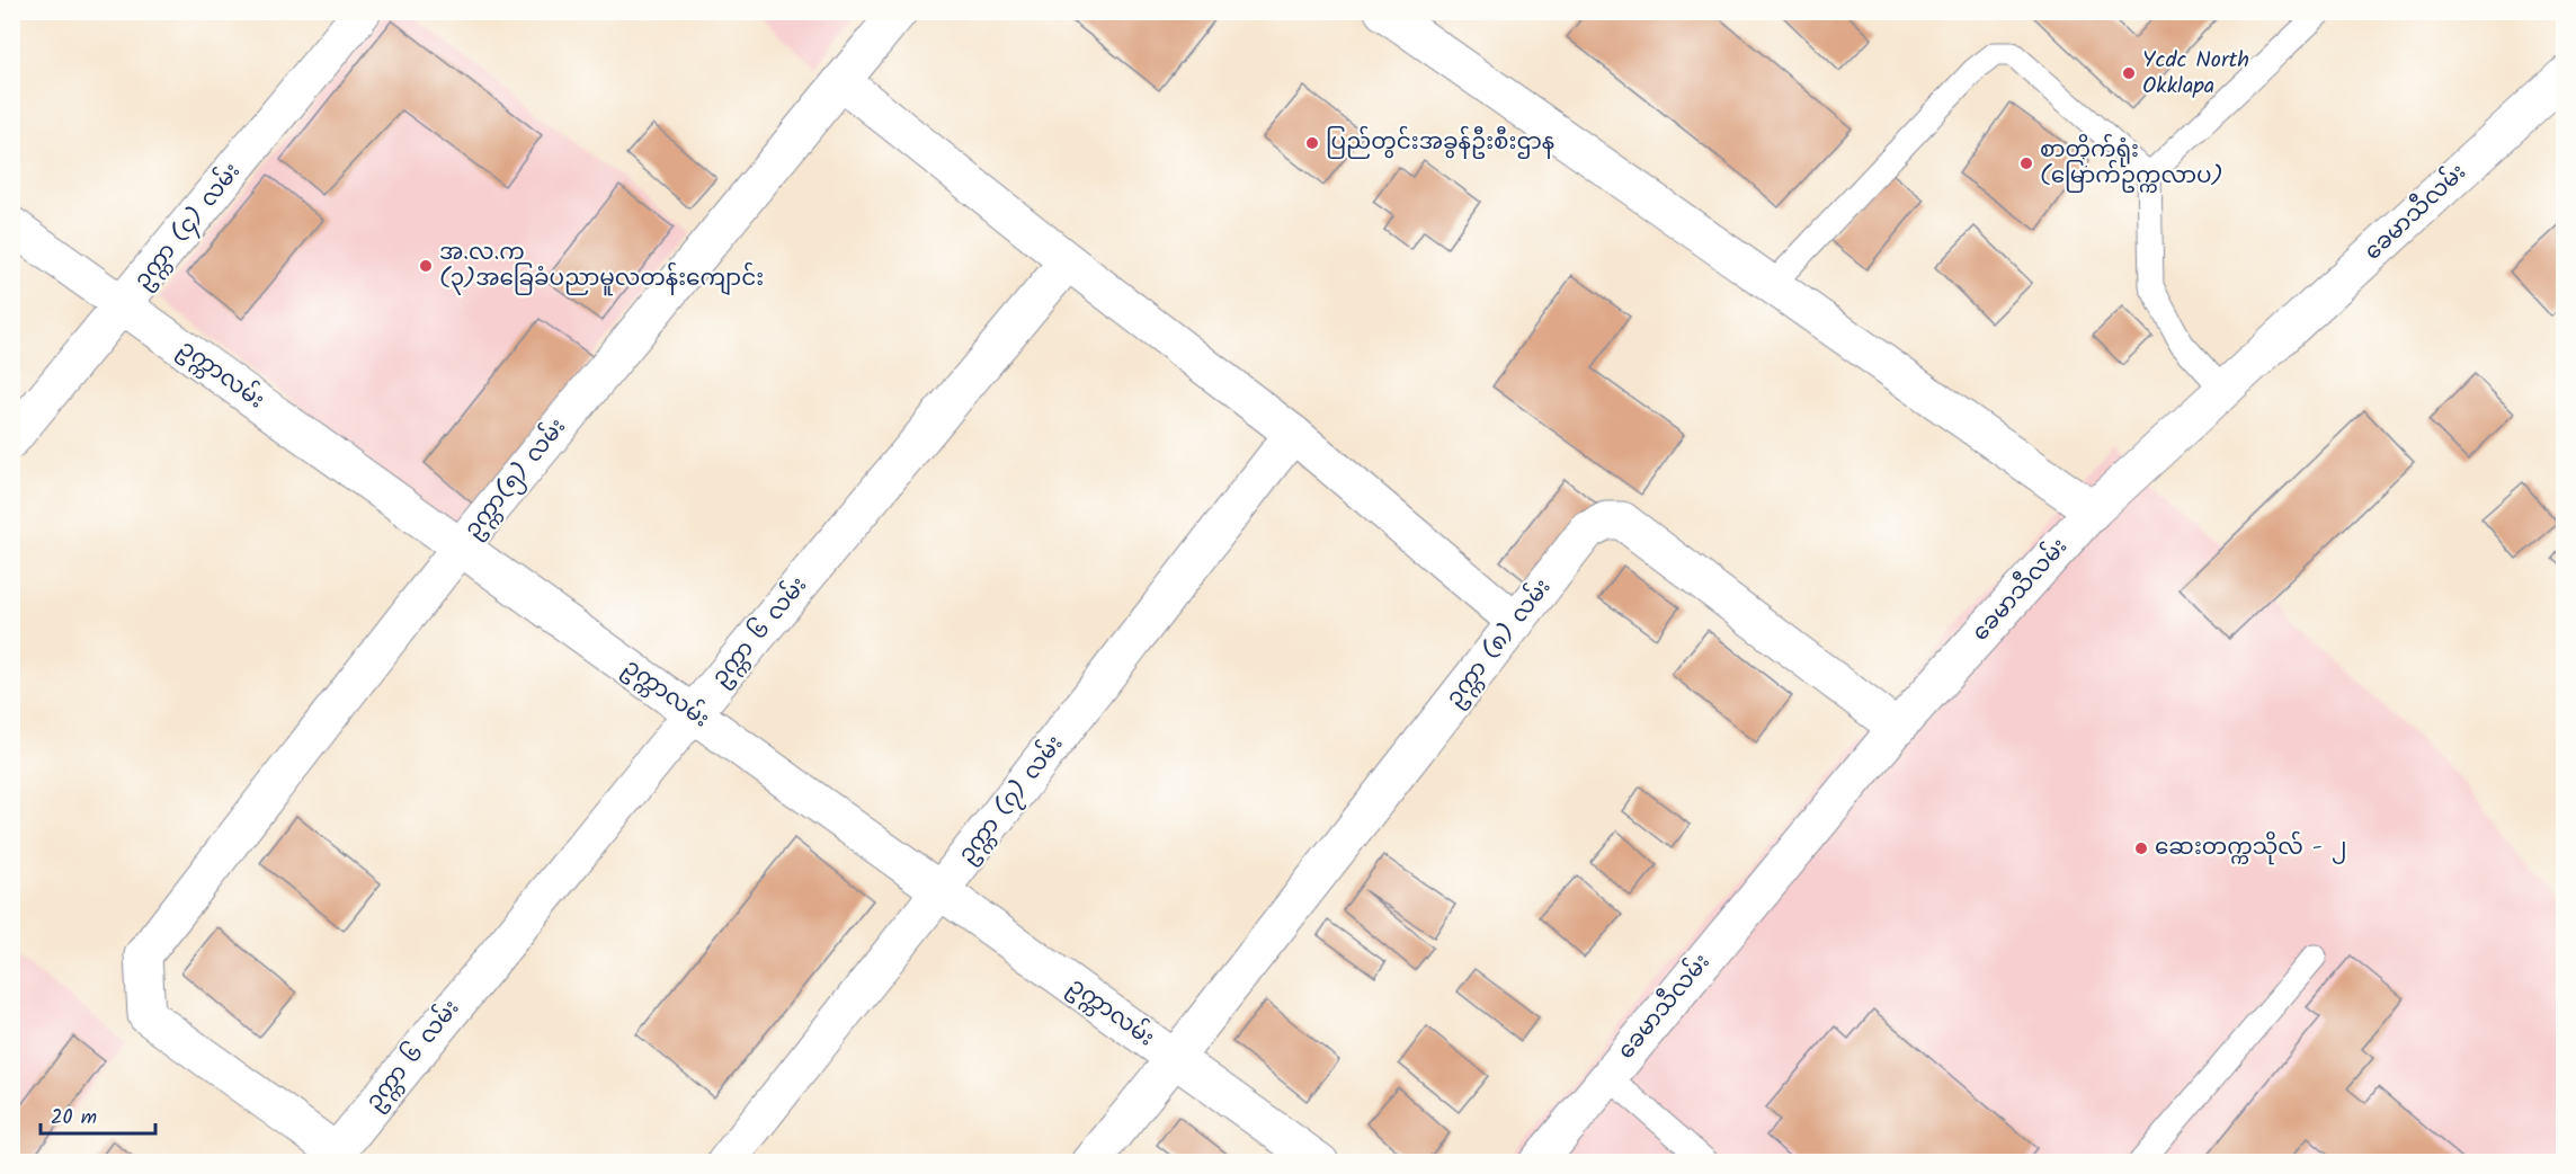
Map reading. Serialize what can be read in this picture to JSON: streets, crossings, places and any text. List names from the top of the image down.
{
  "streets": {
    "street": [
      "ခေမာသီလမ်း",
      "ဥက္ကာ (၄) လမ်း",
      "ဥက္ကာလမ်း",
      "ဥက္ကာ(၅) လမ်း",
      "ဥက္ကာ ၆ လမ်း",
      "ဥက္ကာ (၈) လမ်း",
      "ဥက္ကာ (၇) လမ်း"
    ]
  },
  "crossings": [
    ["ခေမာသီလမ်း", "ဥက္ကာ (၈) လမ်း"],
    ["ဥက္ကာ (၄) လမ်း", "ဥက္ကာလမ်း"],
    ["ဥက္ကာလမ်း", "ဥက္ကာ(၅) လမ်း"],
    ["ဥက္ကာလမ်း", "ဥက္ကာ ၆ လမ်း"],
    ["ဥက္ကာလမ်း", "ဥက္ကာ (၈) လမ်း"],
    ["ဥက္ကာလမ်း", "ဥက္ကာ (၇) လမ်း"],
    ["ဥက္ကာ(၅) လမ်း", "ဥက္ကာ ၆ လမ်း"]
  ],
  "places": [
    "Ycdc North Okklapa",
    "ပြည်တွင်းအခွန်ဦးစီးဌာန",
    "စာတိုက်ရုံး (မြောက်ဥက္ကလာပ)",
    "အ.လ.က (၃)အခြေခံပညာမူလတန်းကျောင်း",
    "ဆေးတက္ကသိုလ် - ၂"
  ],
  "scale_bar": "20 m"
}
